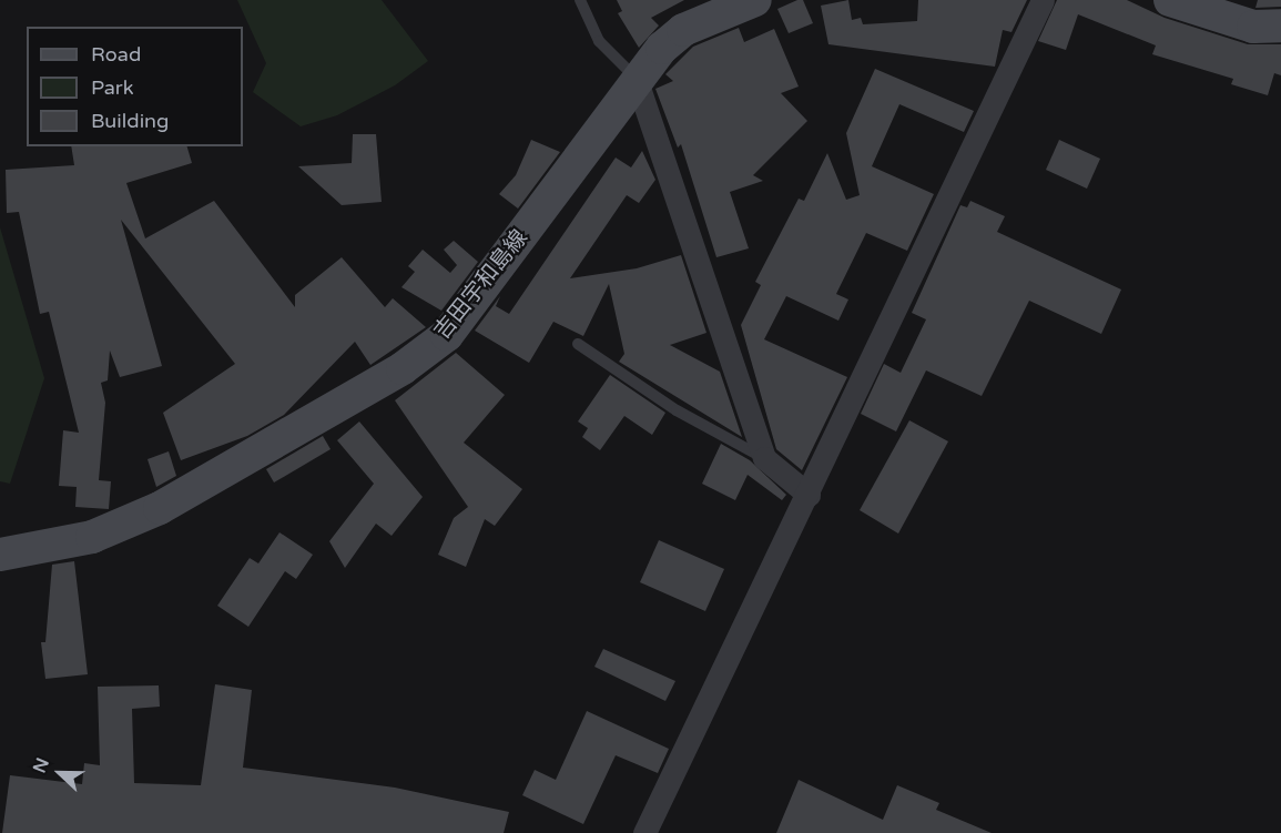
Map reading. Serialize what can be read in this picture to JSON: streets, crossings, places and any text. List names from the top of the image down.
{
  "streets": {
    "main road": ["吉田宇和島線"]
  },
  "legend": ["Road", "Park", "Building"],
  "north": "left"
}
